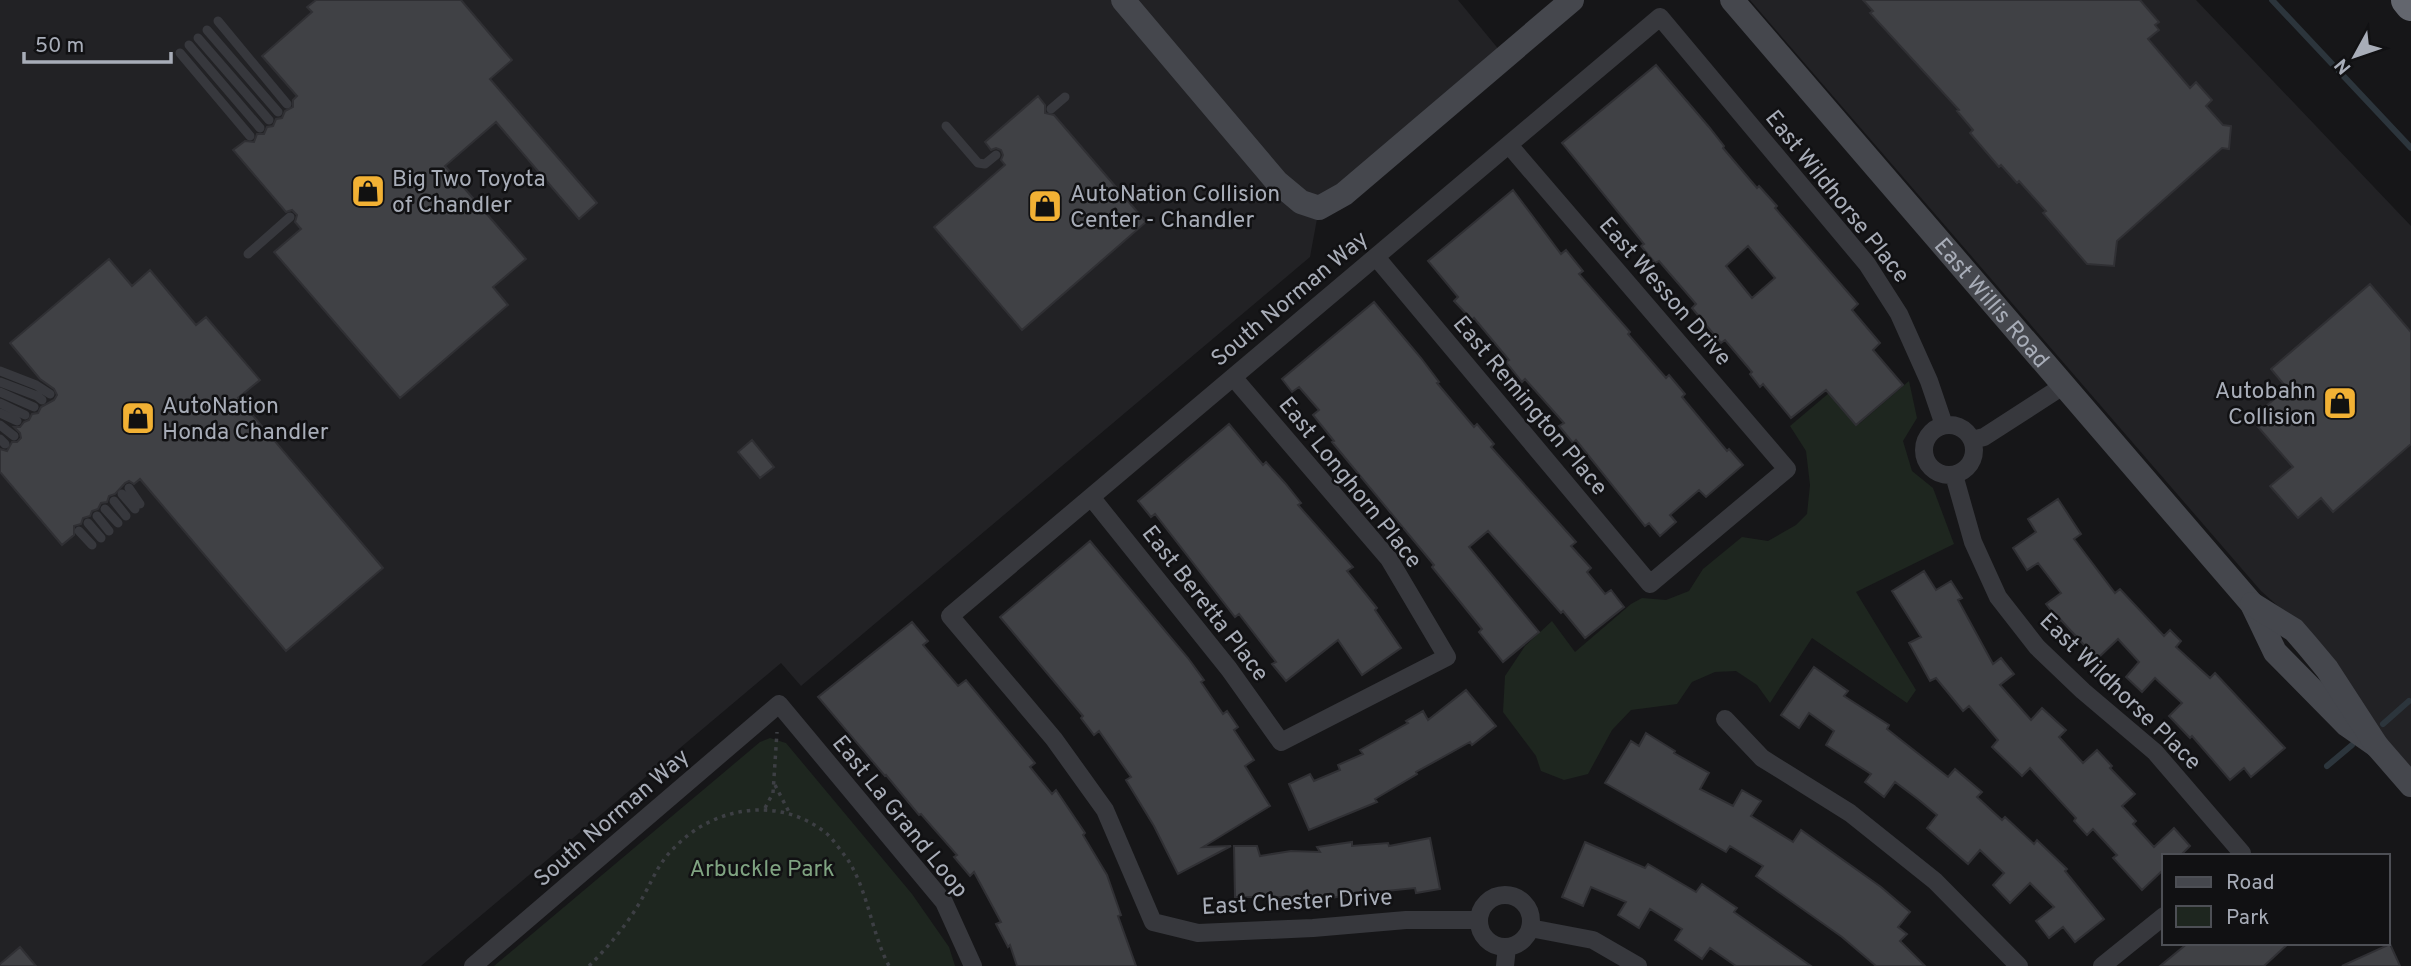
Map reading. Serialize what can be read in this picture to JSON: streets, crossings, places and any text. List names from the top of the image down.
{
  "streets": {
    "street": [
      "East Wildhorse Place",
      "East Wesson Drive",
      "South Norman Way",
      "East Willis Road",
      "East Remington Place",
      "East Longhorn Place",
      "East Beretta Place",
      "East La Grand Loop",
      "East Chester Drive"
    ]
  },
  "crossings": [
    ["East Wildhorse Place", "South Norman Way"],
    ["East Wesson Drive", "South Norman Way"],
    ["East Wesson Drive", "East Remington Place"],
    ["South Norman Way", "East Remington Place"],
    ["South Norman Way", "East Longhorn Place"],
    ["South Norman Way", "East Beretta Place"],
    ["South Norman Way", "East La Grand Loop"],
    ["South Norman Way", "East Chester Drive"],
    ["East Longhorn Place", "East Beretta Place"]
  ],
  "parks": ["Arbuckle Park"],
  "places": {
    "shop": [
      "Big Two Toyota of Chandler",
      "AutoNation Collision Center - Chandler",
      "Autobahn Collision",
      "AutoNation Honda Chandler"
    ]
  },
  "legend": ["Road", "Park"],
  "scale_bar": "50 m",
  "north": "bottom left"
}
